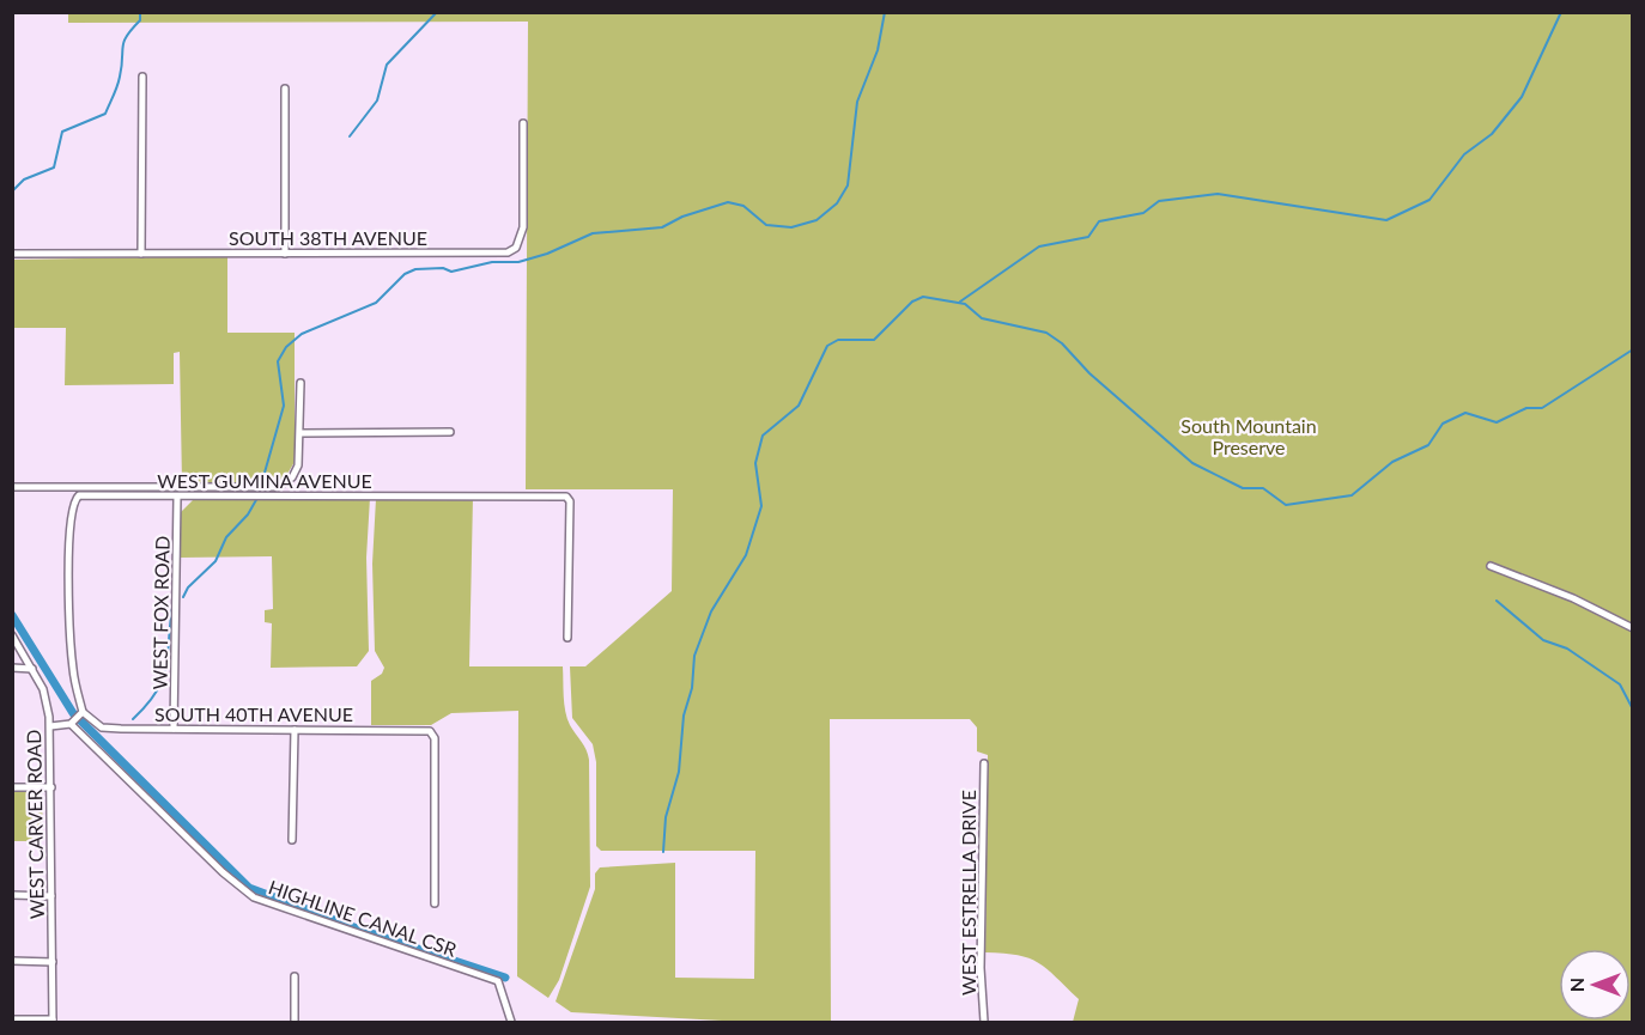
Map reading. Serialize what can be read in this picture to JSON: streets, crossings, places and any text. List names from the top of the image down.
{
  "streets": {
    "street": [
      "SOUTH 38TH AVENUE",
      "WEST GUMINA AVENUE",
      "WEST FOX ROAD",
      "SOUTH 40TH AVENUE",
      "WEST CARVER ROAD",
      "WEST ESTRELLA DRIVE",
      "HIGHLINE CANAL CSR"
    ]
  },
  "crossings": [
    ["WEST GUMINA AVENUE", "WEST FOX ROAD"],
    ["WEST GUMINA AVENUE", "SOUTH 40TH AVENUE"],
    ["WEST FOX ROAD", "SOUTH 40TH AVENUE"]
  ],
  "parks": ["South Mountain Preserve"],
  "north": "left"
}
